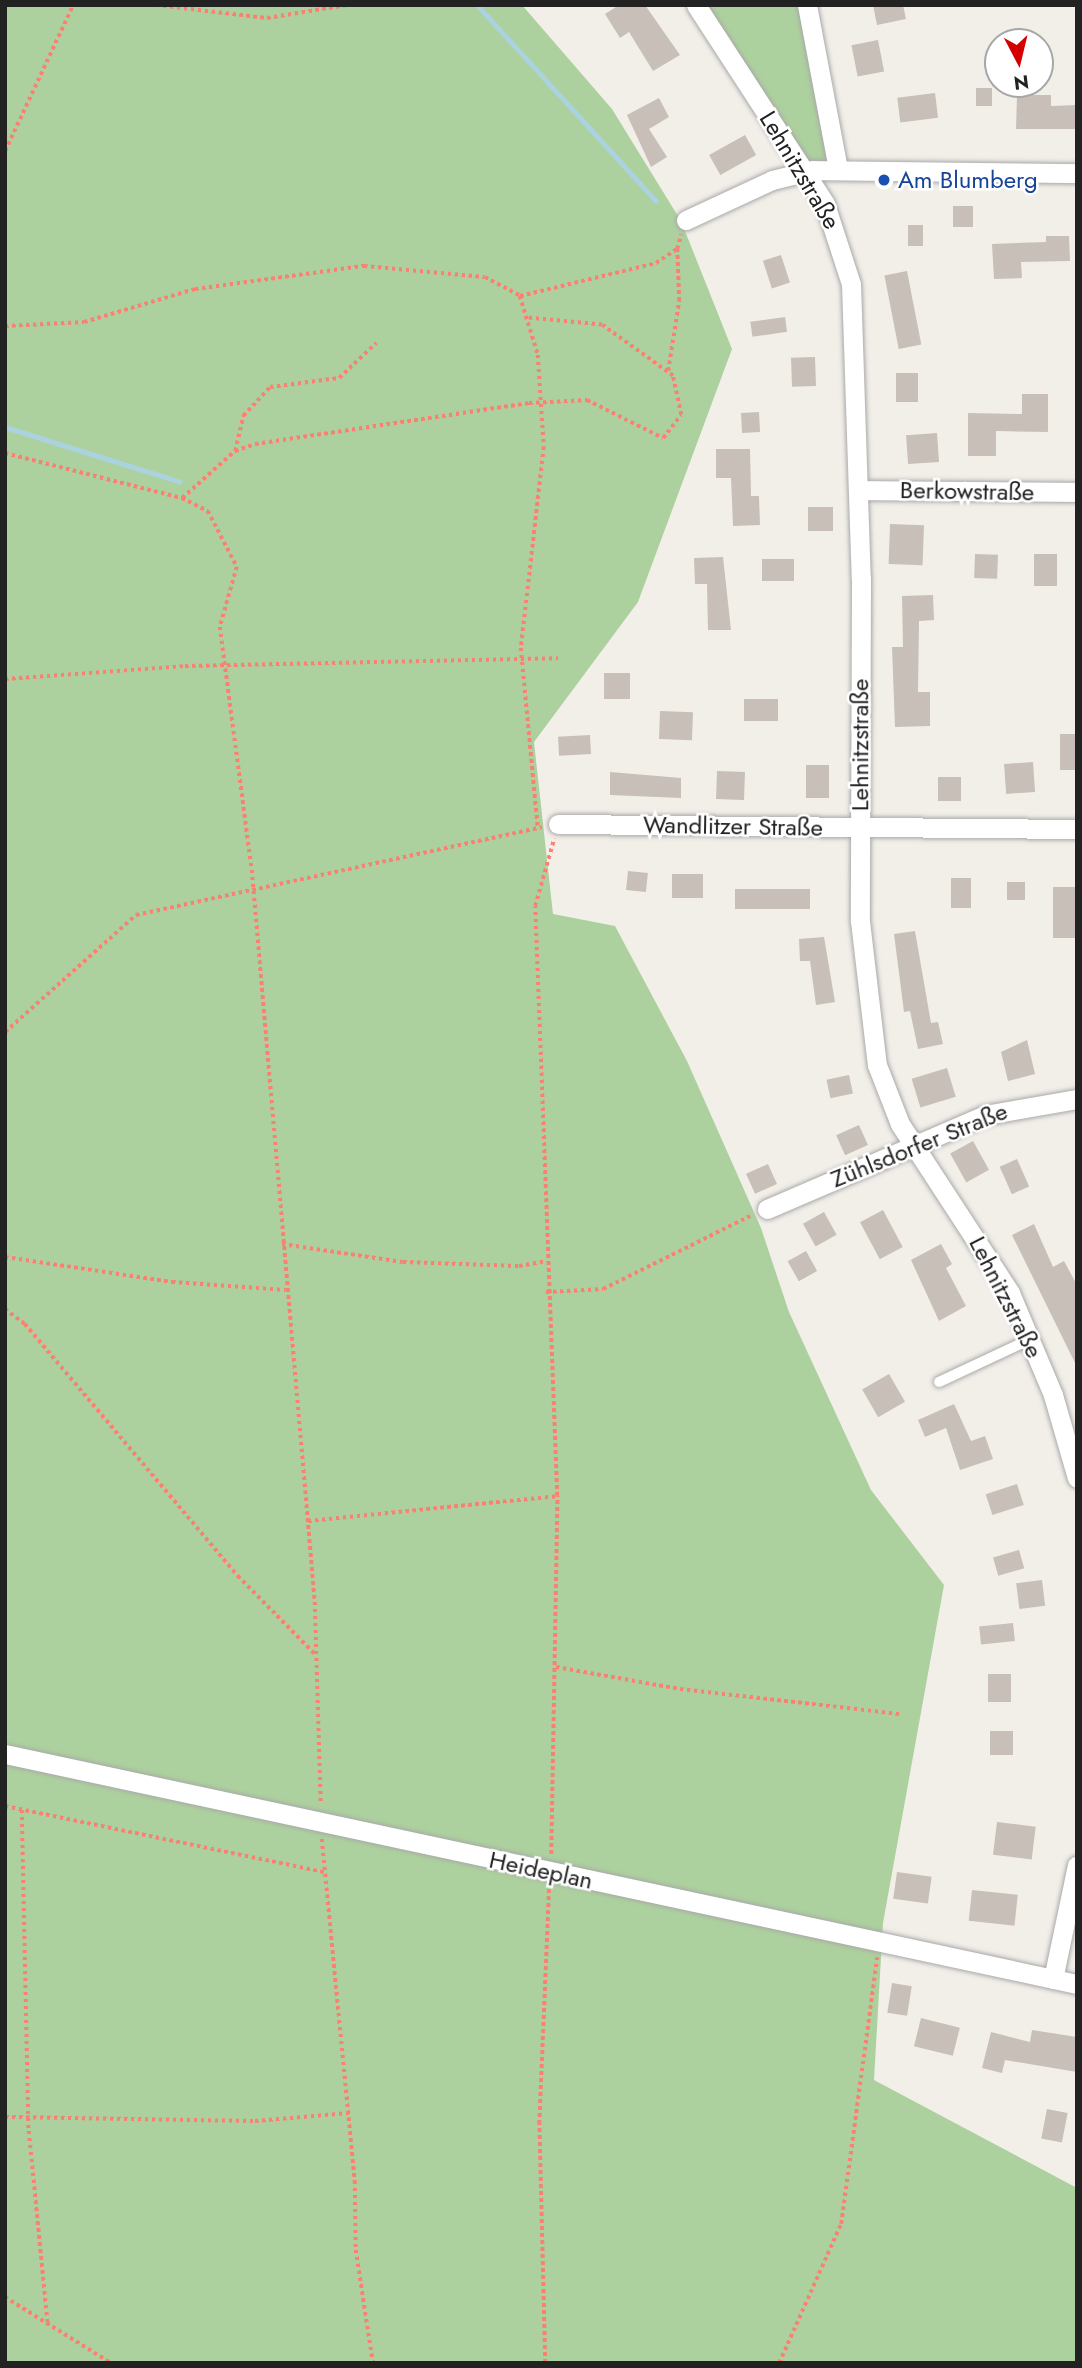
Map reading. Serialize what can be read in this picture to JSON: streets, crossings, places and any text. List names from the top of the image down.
{
  "streets": {
    "street": [
      "Lehnitzstraße",
      "Berkowstraße",
      "Wandlitzer Straße",
      "Zühlsdorfer Straße",
      "Heideplan"
    ]
  },
  "crossings": [
    ["Lehnitzstraße", "Berkowstraße"],
    ["Lehnitzstraße", "Wandlitzer Straße"],
    ["Lehnitzstraße", "Zühlsdorfer Straße"]
  ],
  "places": ["Am Blumberg"],
  "north": "bottom"
}
